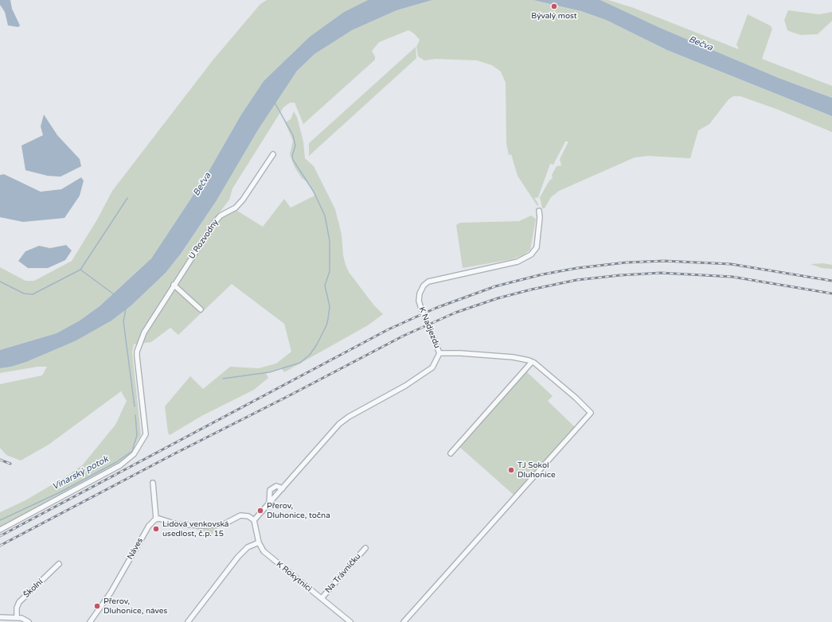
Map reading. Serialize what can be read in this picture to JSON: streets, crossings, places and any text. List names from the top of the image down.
{
  "streets": {
    "street": [
      "U Rozvodny",
      "K Nadjezdu",
      "Náves",
      "Na Trávníčku",
      "K Rokytnici",
      "Školní"
    ]
  },
  "crossings": [
    ["K Nadjezdu", "K Rokytnici"],
    ["Na Trávníčku", "K Rokytnici"]
  ],
  "water": ["Bečva", "Vinarský potok"],
  "places": [
    "Bývalý most",
    "TJ Sokol Dluhonice",
    "Přerov, Dluhonice, točna",
    "Lidová venkovská usedlost, č.p. 15",
    "Přerov, Dluhonice, náves"
  ]
}
